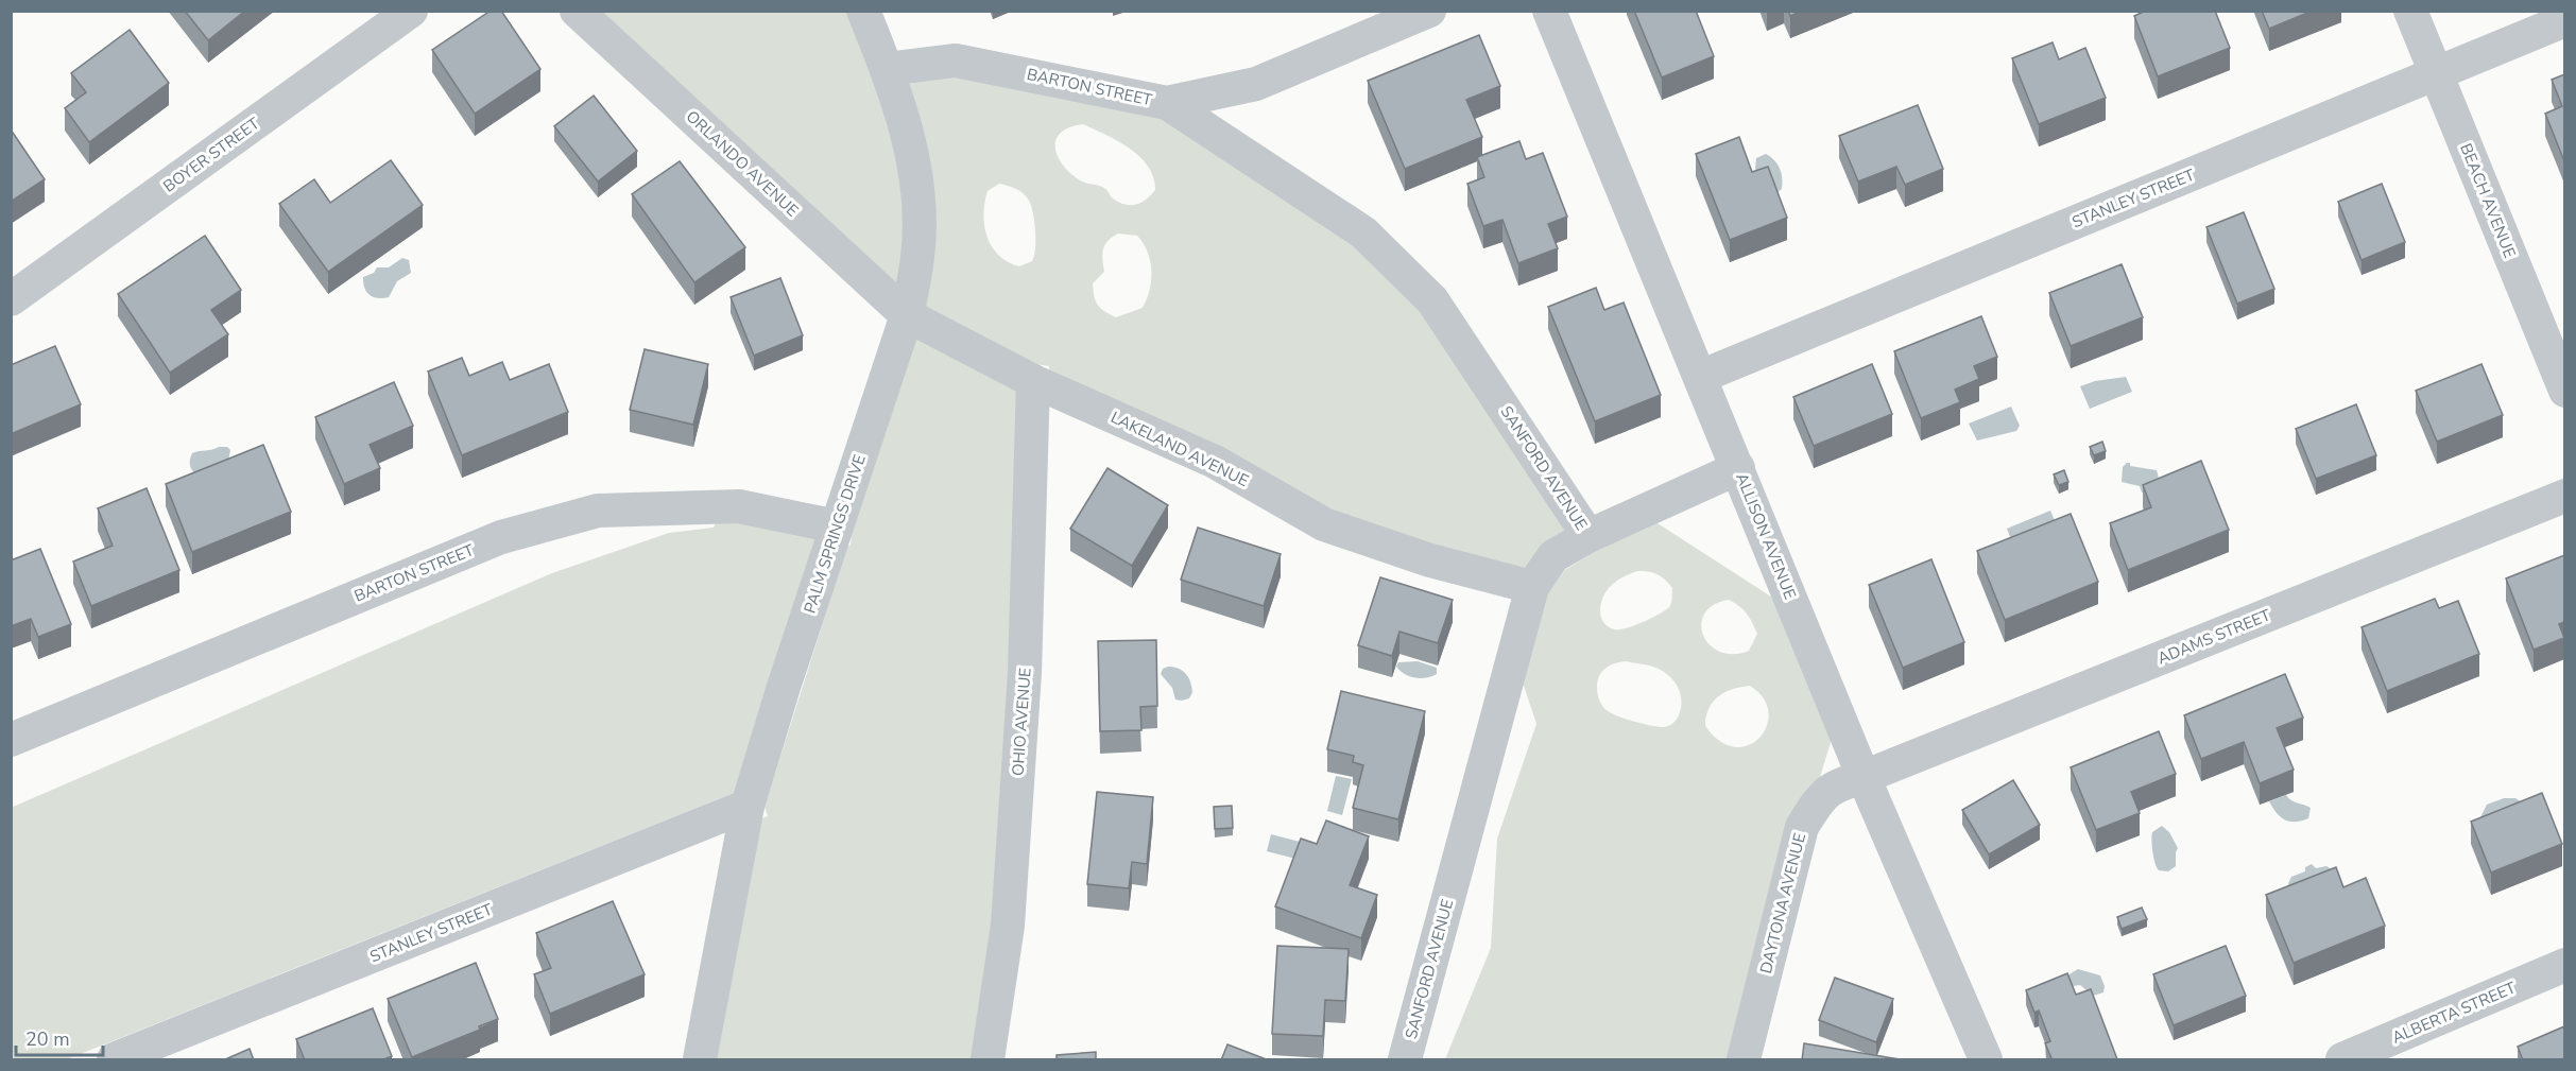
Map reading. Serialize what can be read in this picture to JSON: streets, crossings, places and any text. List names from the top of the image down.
{
  "streets": {
    "street": [
      "BARTON STREET",
      "BOYER STREET",
      "ORLANDO AVENUE",
      "STANLEY STREET",
      "BEACH AVENUE",
      "LAKELAND AVENUE",
      "SANFORD AVENUE",
      "PALM SPRINGS DRIVE",
      "ALLISON AVENUE",
      "ADAMS STREET",
      "OHIO AVENUE",
      "DAYTONA AVENUE",
      "ALBERTA STREET"
    ]
  },
  "crossings": [
    ["BARTON STREET", "SANFORD AVENUE"],
    ["BARTON STREET", "PALM SPRINGS DRIVE"],
    ["ORLANDO AVENUE", "LAKELAND AVENUE"],
    ["ORLANDO AVENUE", "PALM SPRINGS DRIVE"],
    ["STANLEY STREET", "BEACH AVENUE"],
    ["STANLEY STREET", "PALM SPRINGS DRIVE"],
    ["STANLEY STREET", "ALLISON AVENUE"],
    ["LAKELAND AVENUE", "SANFORD AVENUE"],
    ["LAKELAND AVENUE", "PALM SPRINGS DRIVE"],
    ["LAKELAND AVENUE", "OHIO AVENUE"],
    ["ALLISON AVENUE", "ADAMS STREET"],
    ["ALLISON AVENUE", "DAYTONA AVENUE"],
    ["ADAMS STREET", "DAYTONA AVENUE"]
  ],
  "scale_bar": "20 m"
}
